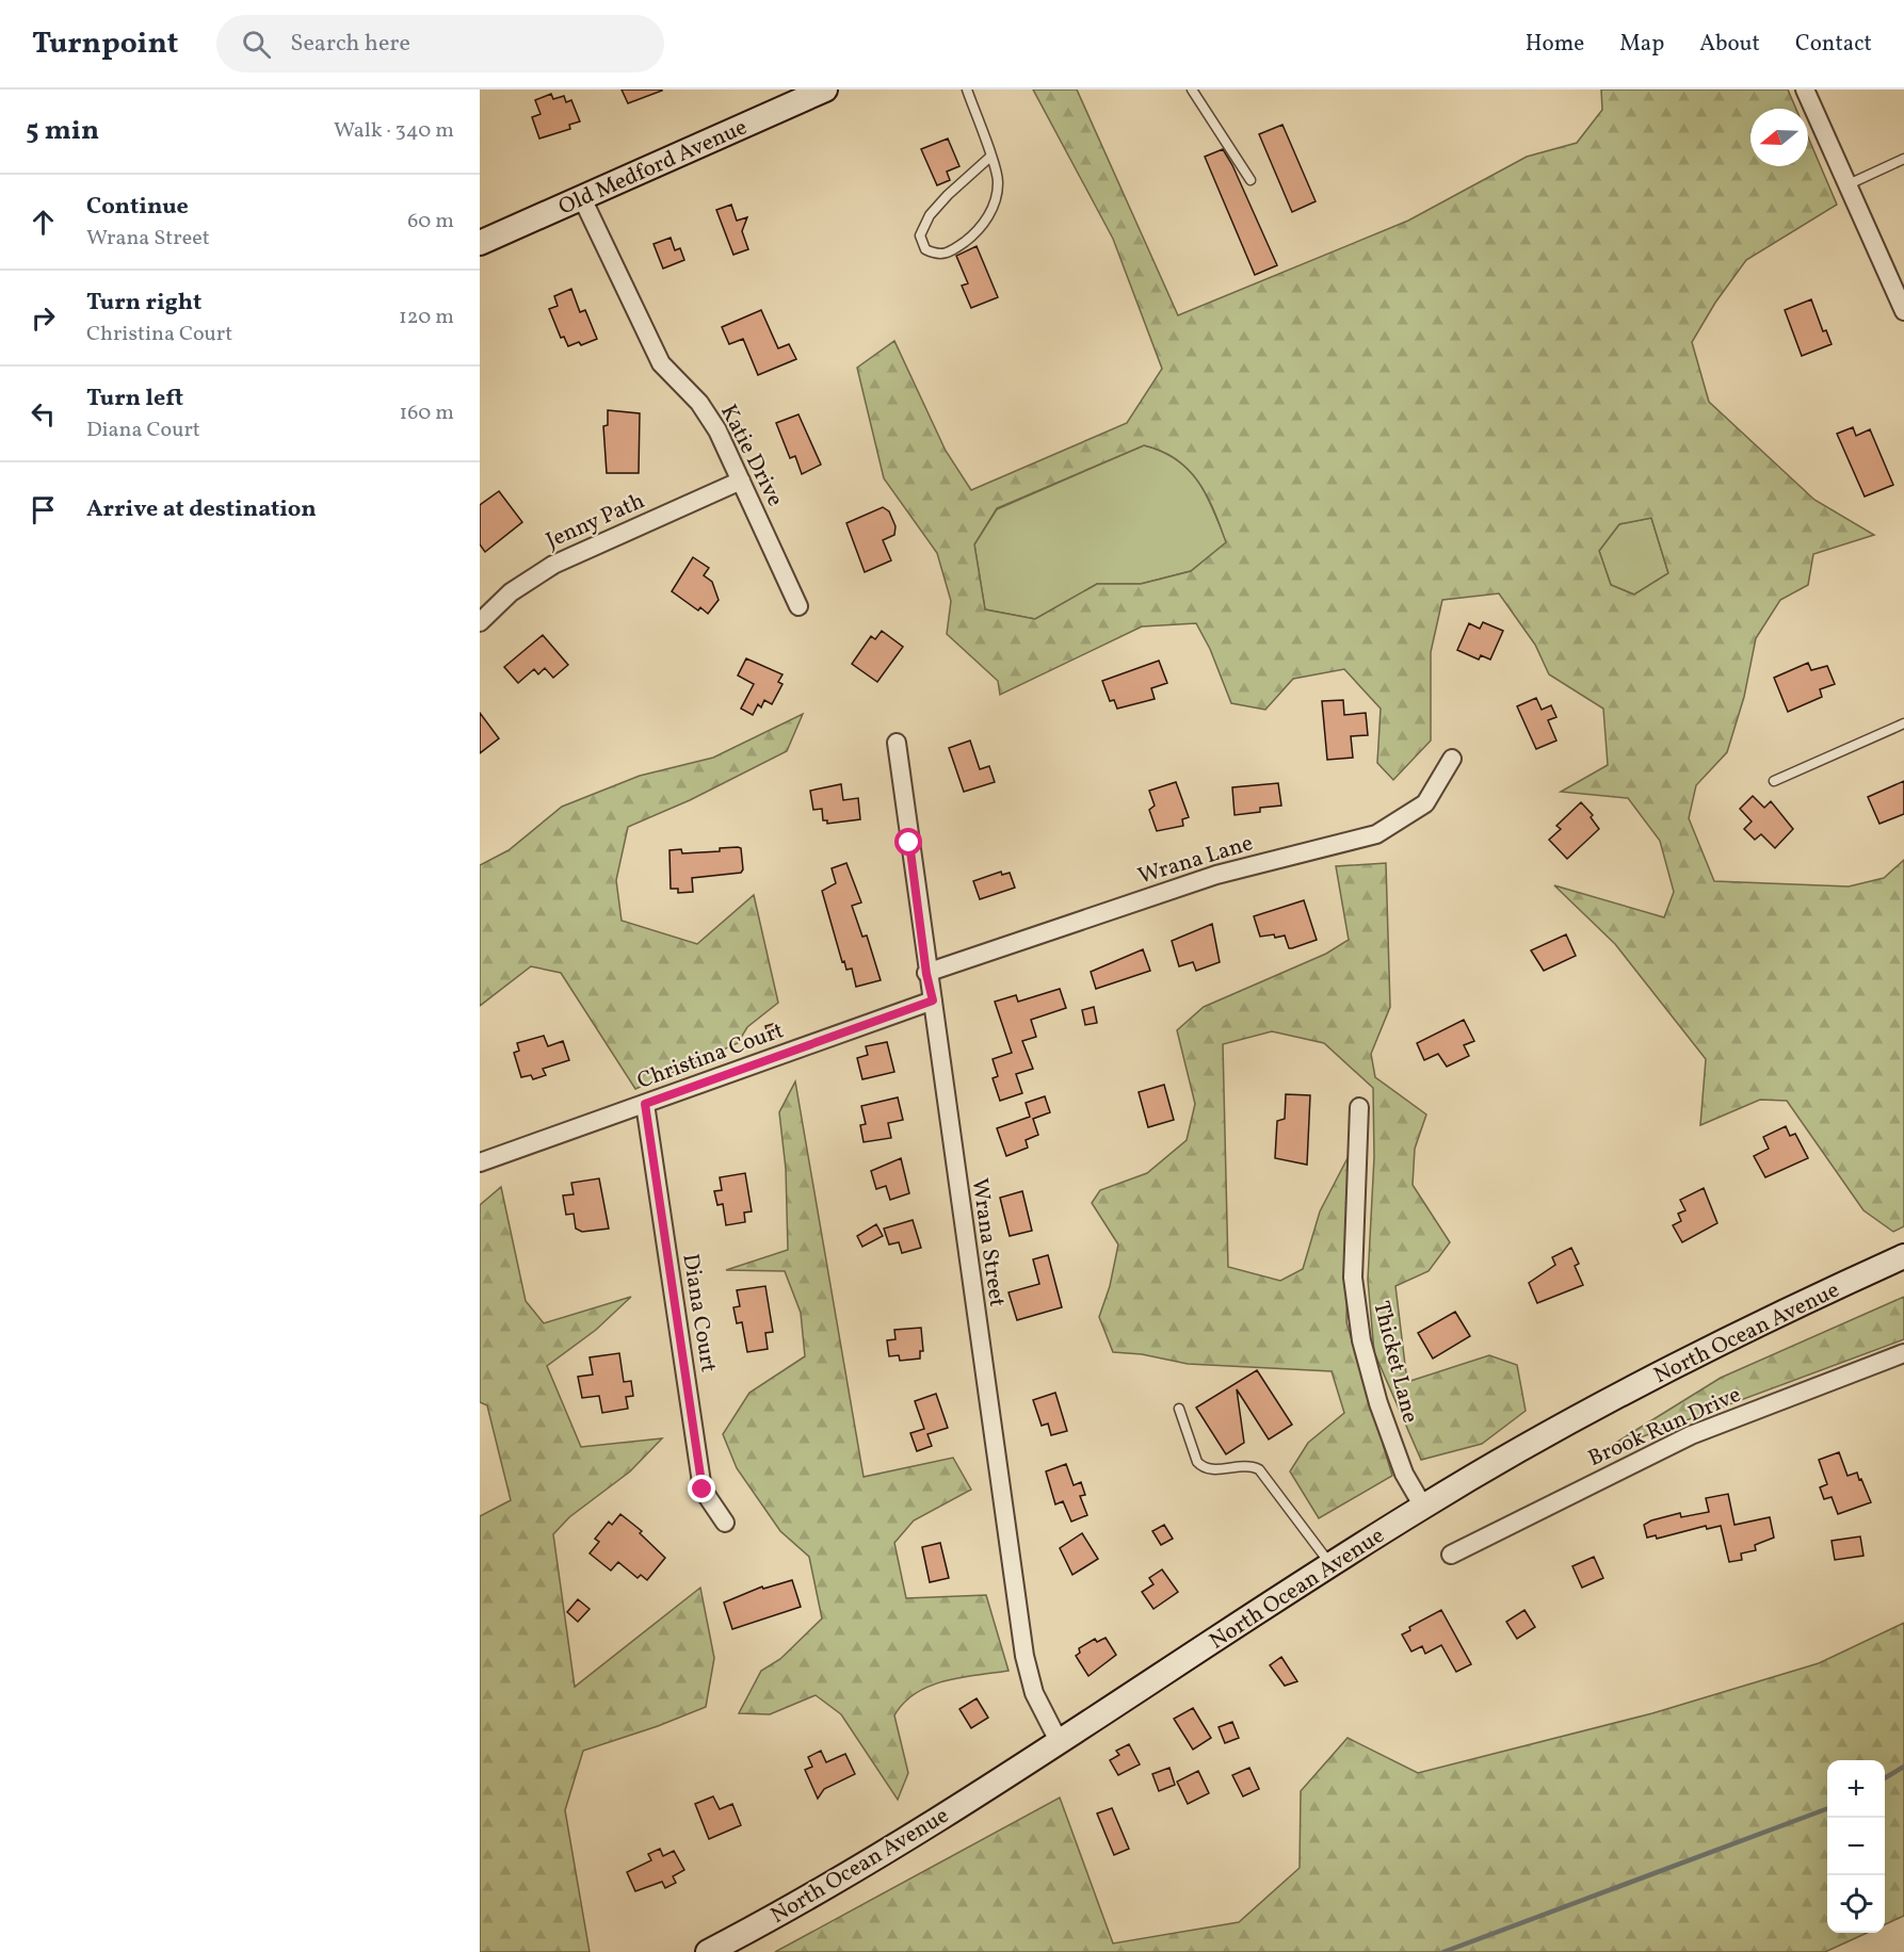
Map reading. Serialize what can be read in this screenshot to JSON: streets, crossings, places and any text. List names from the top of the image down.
{
  "streets": {
    "main road": ["Old Medford Avenue", "North Ocean Avenue"],
    "street": [
      "Katie Drive",
      "Jenny Path",
      "Wrana Lane",
      "Christina Court",
      "Wrana Street",
      "Diana Court",
      "Thicket Lane",
      "Brook Run Drive"
    ]
  },
  "crossings": [
    ["Old Medford Avenue", "Katie Drive"],
    ["Katie Drive", "Jenny Path"],
    ["Wrana Lane", "Wrana Street"],
    ["Christina Court", "Wrana Street"],
    ["Christina Court", "Diana Court"],
    ["Wrana Street", "North Ocean Avenue"],
    ["North Ocean Avenue", "Thicket Lane"]
  ],
  "north": "left",
  "page": {
    "header": "Turnpoint",
    "search": "Search here",
    "nav": [
      "Home",
      "Map",
      "About",
      "Contact"
    ],
    "heading": ["5 min", "Walk · 340 m"],
    "list": [
      ["Continue", "Wrana Street", "60 m"],
      ["Turn right", "Christina Court", "120 m"],
      ["Turn left", "Diana Court", "160 m"],
      "Arrive at destination"
    ],
    "map_buttons": ["+", "−"]
  }
}
